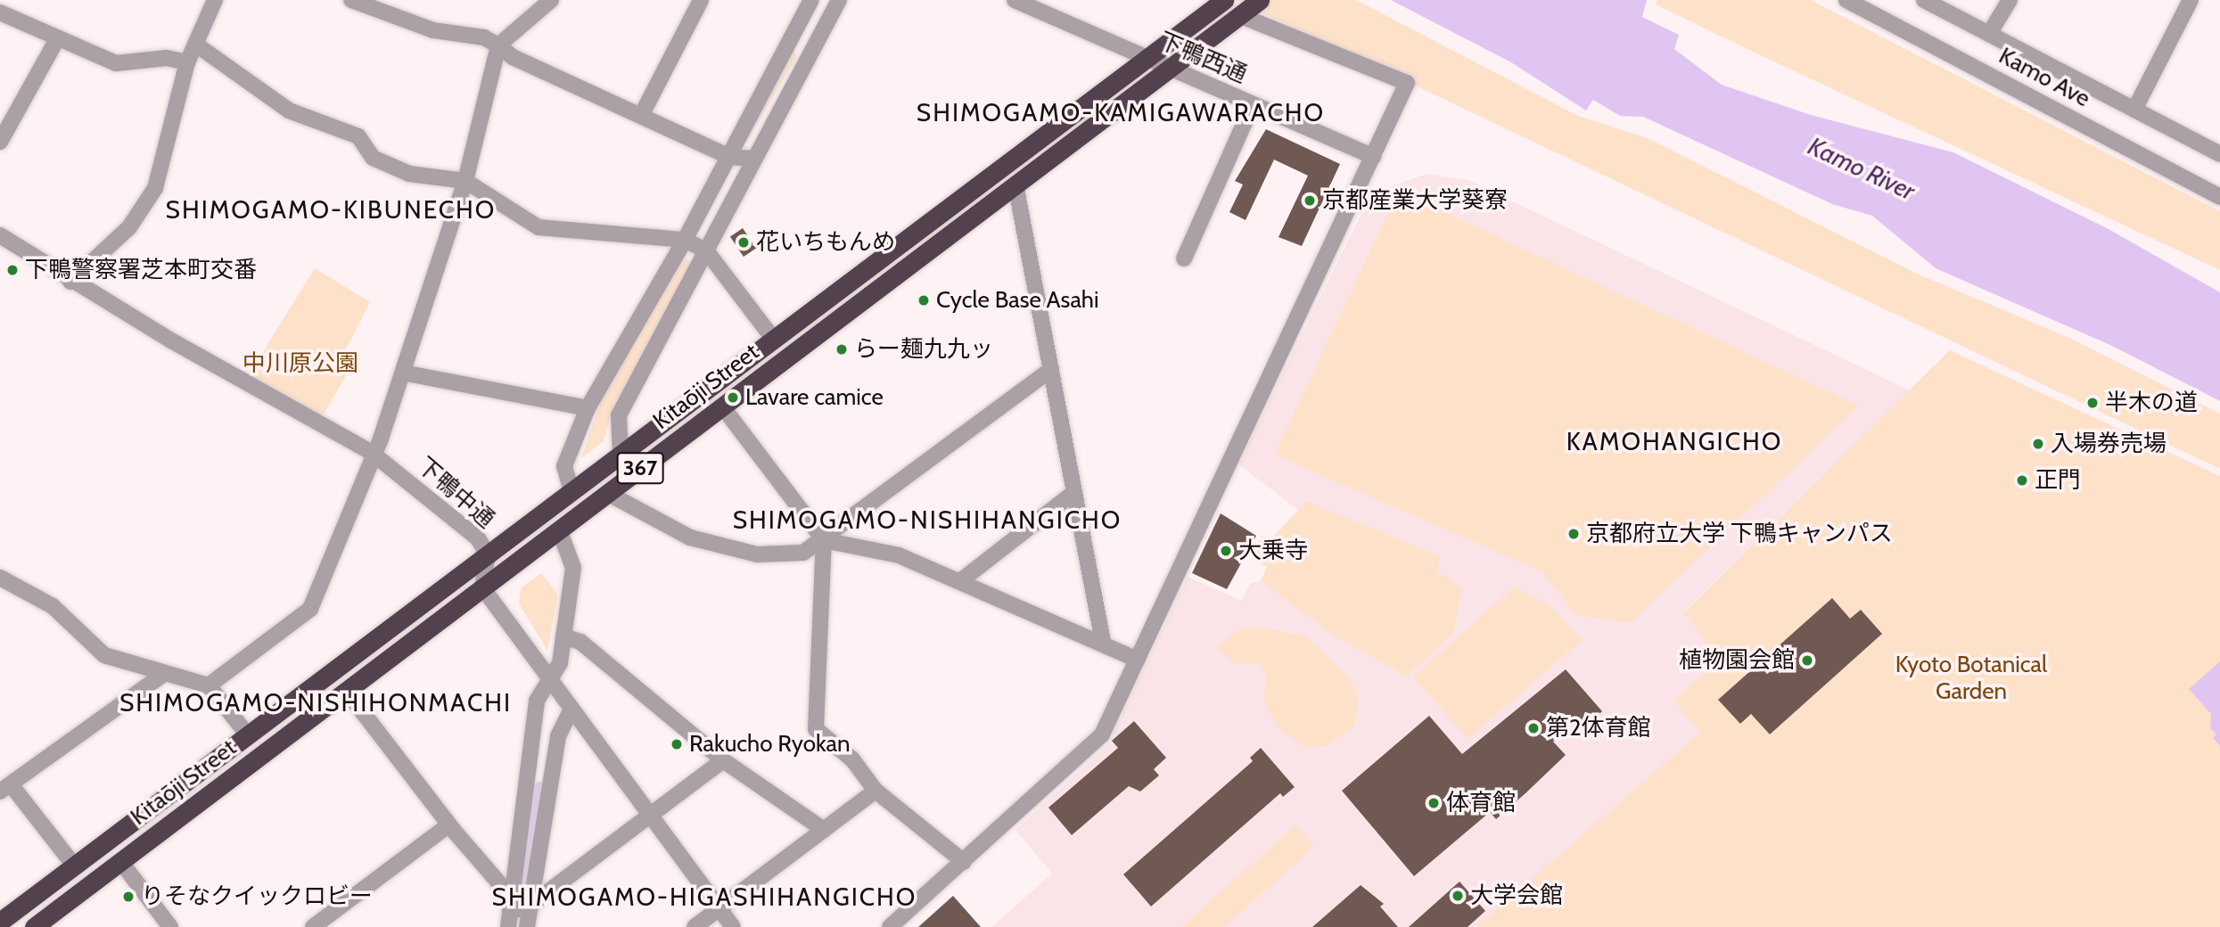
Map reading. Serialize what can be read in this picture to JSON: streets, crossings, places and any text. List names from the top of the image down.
{
  "streets": {
    "highway": ["Kitaōji Street", "367"],
    "street": ["下鴨西通", "Kamo Ave", "下鴨中通"]
  },
  "crossings": [
    ["下鴨西通", "Kitaōji Street"],
    ["Kitaōji Street", "下鴨中通"]
  ],
  "districts": [
    "SHIMOGAMO-KAMIGAWARACHO",
    "SHIMOGAMO-KIBUNECHO",
    "KAMOHANGICHO",
    "SHIMOGAMO-NISHIHANGICHO",
    "SHIMOGAMO-NISHIHONMACHI",
    "SHIMOGAMO-HIGASHIHANGICHO"
  ],
  "water": ["Kamo River"],
  "parks": ["中川原公園", "Kyoto Botanical Garden"],
  "places": [
    "京都産業大学葵寮",
    "花いちもんめ",
    "下鴨警察署芝本町交番",
    "Cycle Base Asahi",
    "らー麺九九ッ",
    "Lavare camice",
    "半木の道",
    "入場券売場",
    "正門",
    "京都府立大学 下鴨キャンパス",
    "大乗寺",
    "植物園会館",
    "第2体育館",
    "Rakucho Ryokan",
    "体育館",
    "大学会館",
    "りそなクイックロビー"
  ]
}
